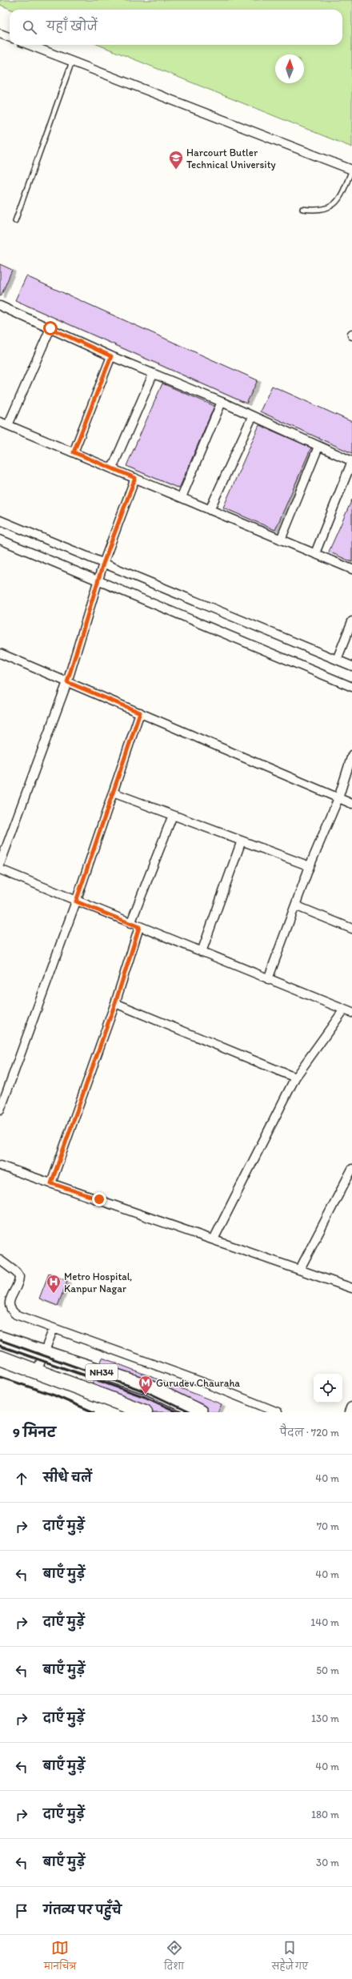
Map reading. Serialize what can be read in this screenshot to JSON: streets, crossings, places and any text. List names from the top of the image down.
{
  "streets": {
    "highway": ["NH34"]
  },
  "places": {
    "school or university": ["Harcourt Butler Technical University"],
    "hospital": ["Metro Hospital, Kanpur Nagar"],
    "metro station": ["Gurudev Chauraha"]
  },
  "north": "top",
  "page": {
    "search": "यहाँ खोजें",
    "heading": ["9 मिनट", "पैदल · 720 m"],
    "list": [
      ["सीधे चलें", "40 m"],
      ["दाएँ मुड़ें", "70 m"],
      ["बाएँ मुड़ें", "40 m"],
      ["दाएँ मुड़ें", "140 m"],
      ["बाएँ मुड़ें", "50 m"],
      ["दाएँ मुड़ें", "130 m"],
      ["बाएँ मुड़ें", "40 m"],
      ["दाएँ मुड़ें", "180 m"],
      ["बाएँ मुड़ें", "30 m"],
      "गंतव्य पर पहुँचे"
    ],
    "nav": ["मानचित्र", "दिशा", "सहेजे गए"]
  }
}
